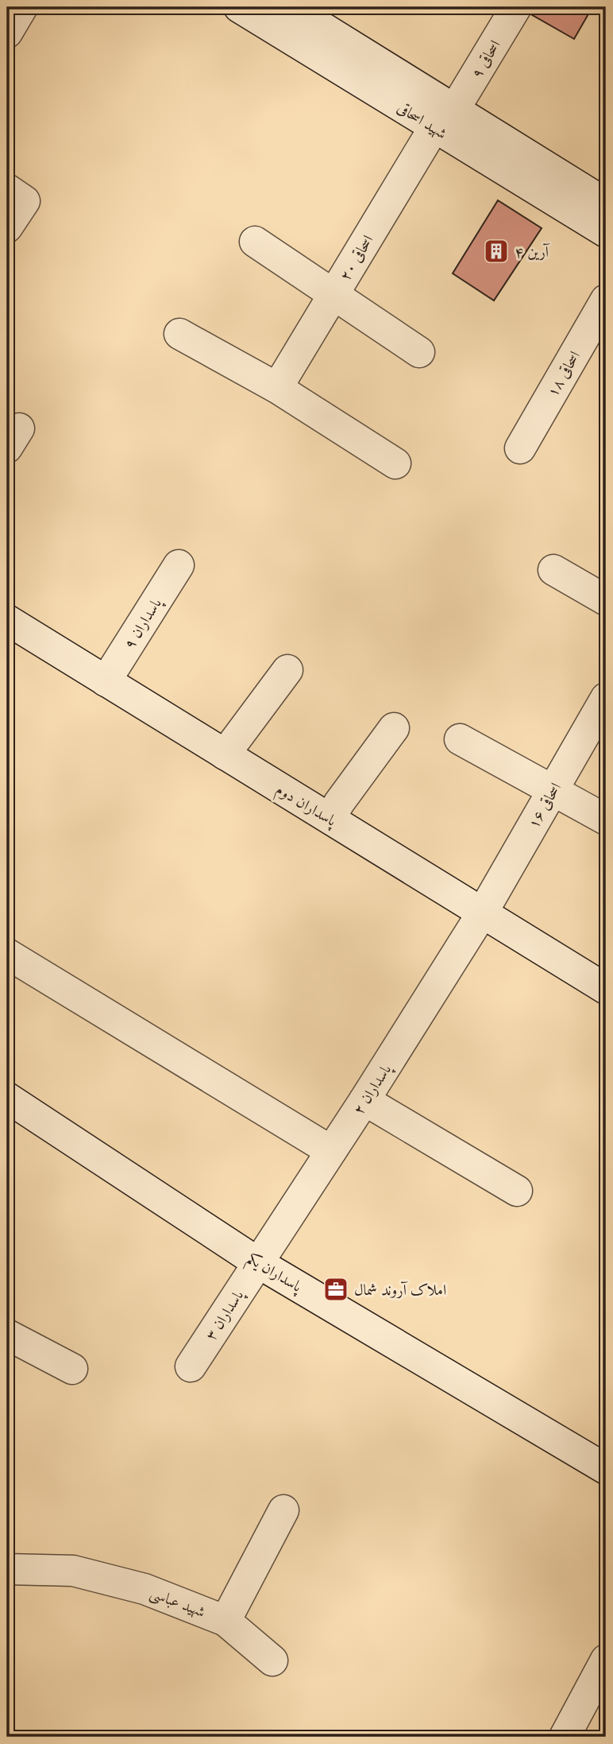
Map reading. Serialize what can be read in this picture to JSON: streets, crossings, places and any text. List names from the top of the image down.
{
  "streets": {
    "street": [
      "اسحاقی ۹",
      "شهید اسحاقی",
      "اسحاقی ۲۰",
      "اسحاقی ۱۸",
      "پاسداران ۹",
      "پاسداران دوم",
      "اسحاقی ۱۶",
      "پاسداران ۲",
      "پاسداران یکم",
      "پاسداران ۳",
      "شهید عباسی"
    ]
  },
  "crossings": [
    ["اسحاقی ۹", "شهید اسحاقی"],
    ["اسحاقی ۹", "اسحاقی ۲۰"],
    ["شهید اسحاقی", "اسحاقی ۲۰"],
    ["پاسداران ۹", "پاسداران دوم"],
    ["پاسداران دوم", "اسحاقی ۱۶"],
    ["پاسداران دوم", "پاسداران ۲"],
    ["اسحاقی ۱۶", "پاسداران ۲"],
    ["پاسداران ۲", "پاسداران یکم"],
    ["پاسداران ۲", "پاسداران ۳"],
    ["پاسداران یکم", "پاسداران ۳"]
  ],
  "places": {
    "building": ["آرین ۴"],
    "office": ["املاک آروند شمال"]
  }
}
